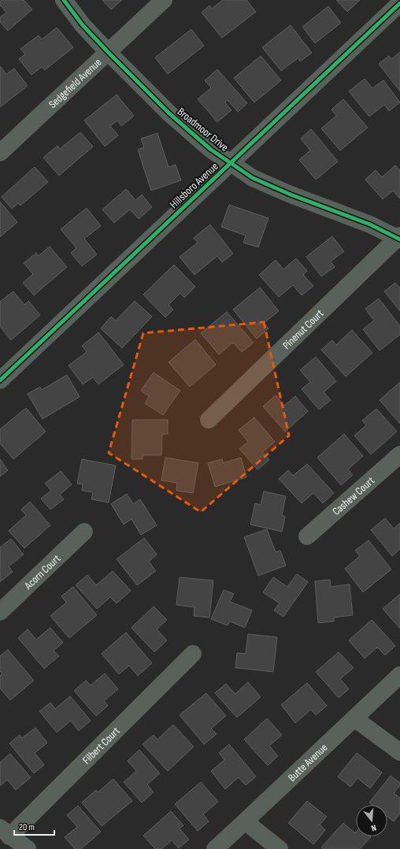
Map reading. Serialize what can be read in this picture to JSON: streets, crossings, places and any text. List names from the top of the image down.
{
  "streets": {
    "street": [
      "Sedgefield Avenue",
      "Broadmoor Drive",
      "Hillsboro Avenue",
      "Pinenut Court",
      "Cashew Court",
      "Acorn Court",
      "Filbert Court",
      "Butte Avenue"
    ]
  },
  "crossings": [
    ["Sedgefield Avenue", "Broadmoor Drive"],
    ["Broadmoor Drive", "Hillsboro Avenue"],
    ["Broadmoor Drive", "Pinenut Court"]
  ],
  "scale_bar": "20 m",
  "north": "bottom"
}
